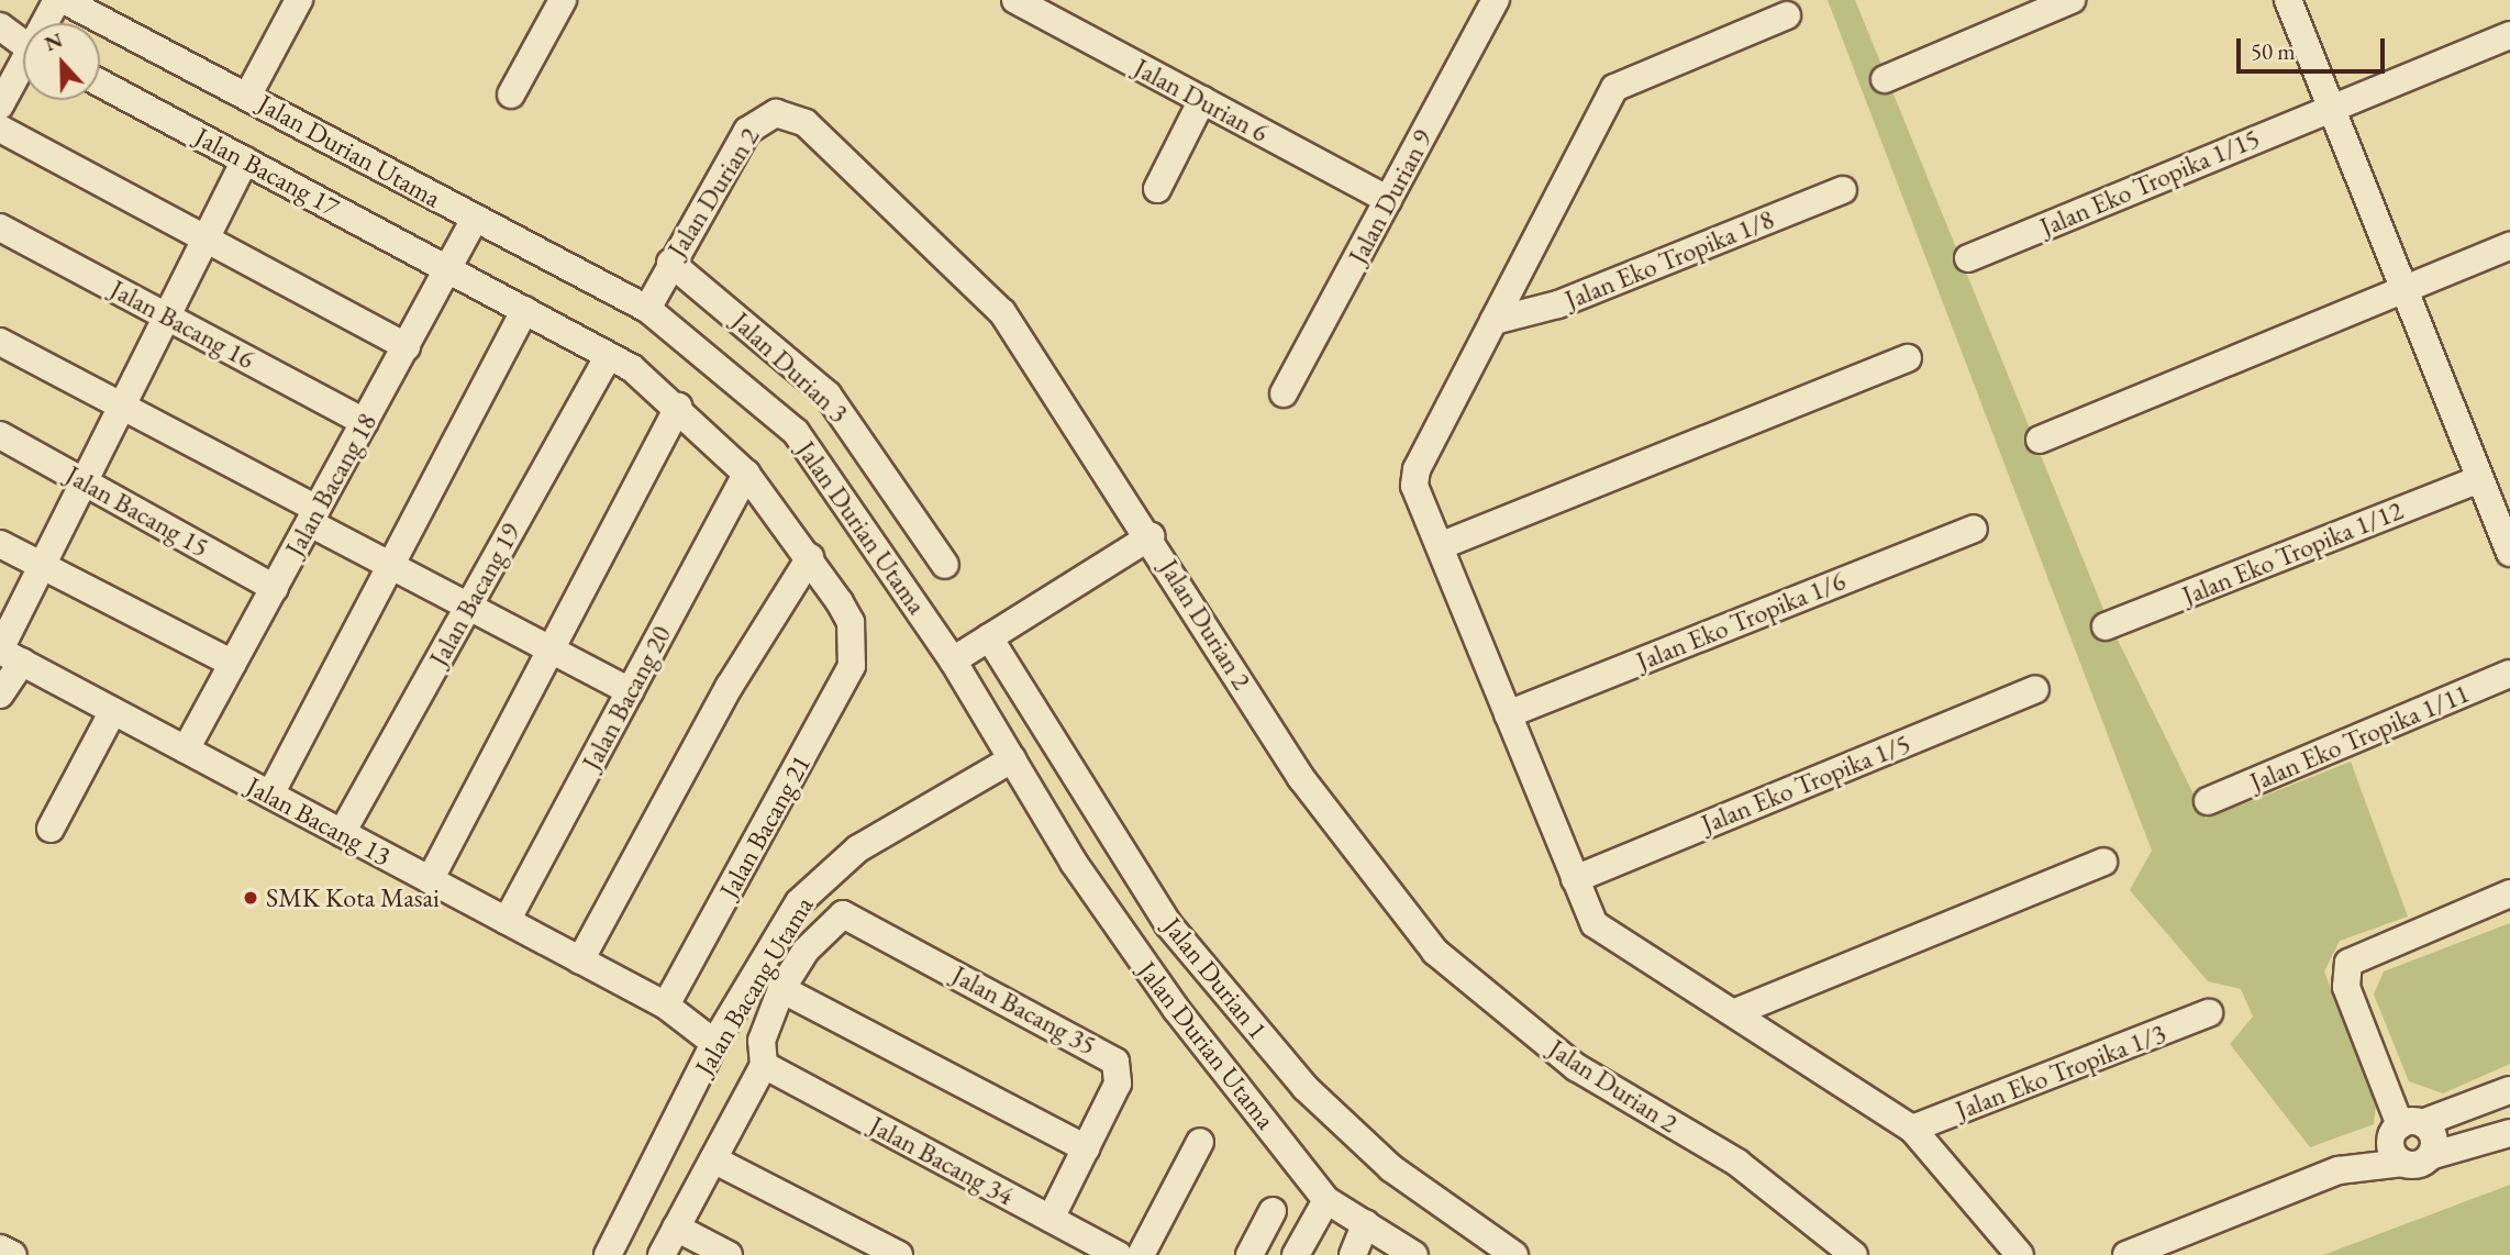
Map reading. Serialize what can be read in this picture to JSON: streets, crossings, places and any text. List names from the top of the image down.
{
  "streets": {
    "street": [
      "Jalan Durian 6",
      "Jalan Durian Utama",
      "Jalan Bacang 17",
      "Jalan Eko Tropika 1/15",
      "Jalan Durian 2",
      "Jalan Durian 9",
      "Jalan Eko Tropika 1/8",
      "Jalan Bacang 16",
      "Jalan Durian 3",
      "Jalan Bacang 18",
      "Jalan Bacang 15",
      "Jalan Eko Tropika 1/12",
      "Jalan Bacang 19",
      "Jalan Eko Tropika 1/6",
      "Jalan Bacang 20",
      "Jalan Eko Tropika 1/11",
      "Jalan Eko Tropika 1/5",
      "Jalan Bacang 13",
      "Jalan Bacang 21",
      "Jalan Durian 1",
      "Jalan Bacang Utama",
      "Jalan Bacang 35",
      "Jalan Eko Tropika 1/3",
      "Jalan Bacang 34"
    ]
  },
  "crossings": [
    ["Jalan Durian 6", "Jalan Durian 9"],
    ["Jalan Durian Utama", "Jalan Durian 2"],
    ["Jalan Durian Utama", "Jalan Bacang 18"],
    ["Jalan Durian Utama", "Jalan Bacang Utama"],
    ["Jalan Bacang 17", "Jalan Bacang 18"],
    ["Jalan Bacang 17", "Jalan Bacang 19"],
    ["Jalan Bacang 17", "Jalan Bacang 20"],
    ["Jalan Bacang 17", "Jalan Bacang 21"],
    ["Jalan Durian 2", "Jalan Durian 3"],
    ["Jalan Bacang 16", "Jalan Bacang 18"],
    ["Jalan Bacang 18", "Jalan Bacang 15"],
    ["Jalan Bacang 18", "Jalan Bacang 13"],
    ["Jalan Bacang 19", "Jalan Bacang 13"],
    ["Jalan Bacang 20", "Jalan Bacang 13"],
    ["Jalan Bacang 13", "Jalan Bacang 21"],
    ["Jalan Bacang 13", "Jalan Bacang Utama"],
    ["Jalan Bacang 35", "Jalan Bacang 34"]
  ],
  "places": ["SMK Kota Masai"],
  "scale_bar": "50 m",
  "north": "top"
}
